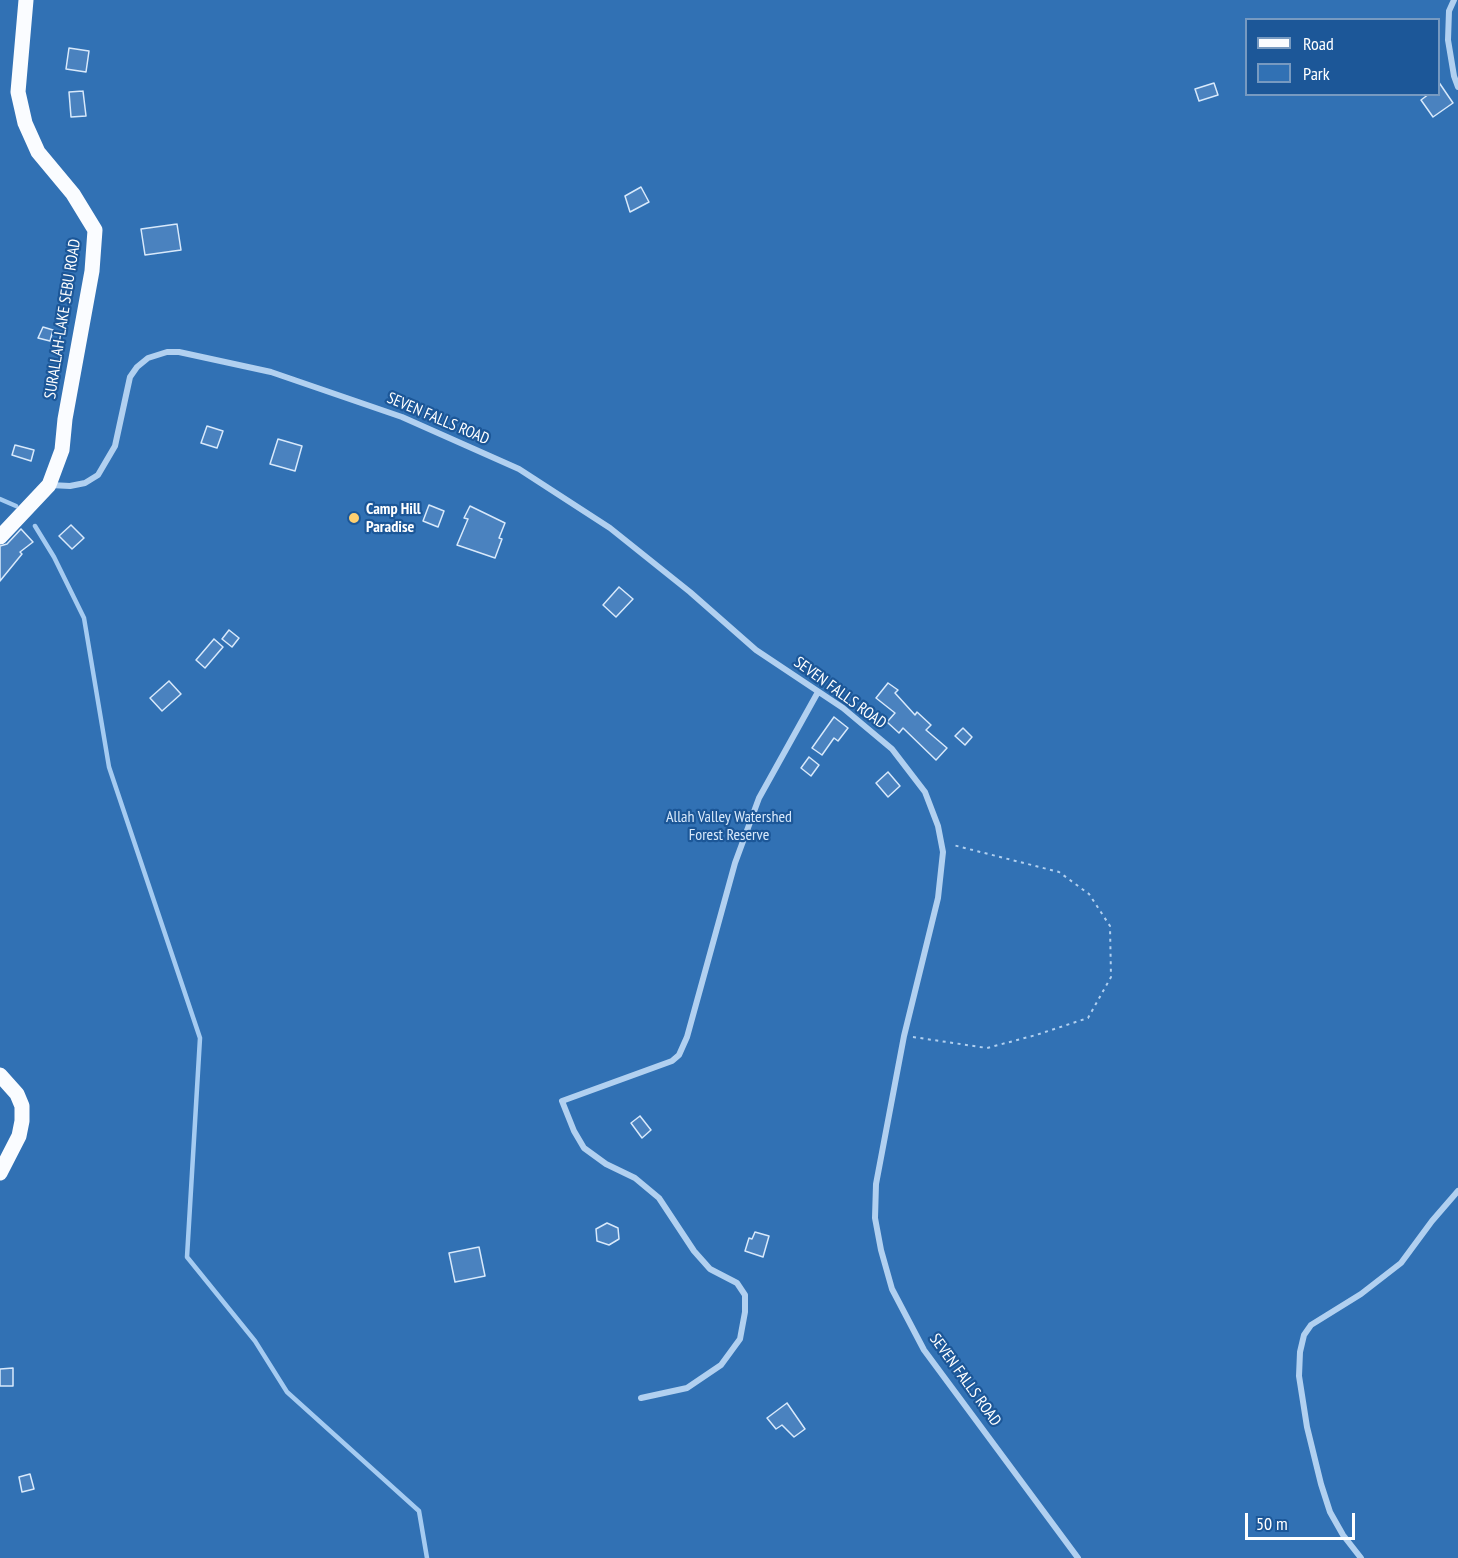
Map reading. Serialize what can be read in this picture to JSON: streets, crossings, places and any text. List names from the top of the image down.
{
  "streets": {
    "main road": ["SURALLAH-LAKE SEBU ROAD"],
    "street": ["SEVEN FALLS ROAD"]
  },
  "crossings": [
    ["SURALLAH-LAKE SEBU ROAD", "SEVEN FALLS ROAD"]
  ],
  "parks": ["Allah Valley Watershed Forest Reserve"],
  "places": ["Camp Hill Paradise"],
  "legend": ["Road", "Park"],
  "scale_bar": "50 m"
}
